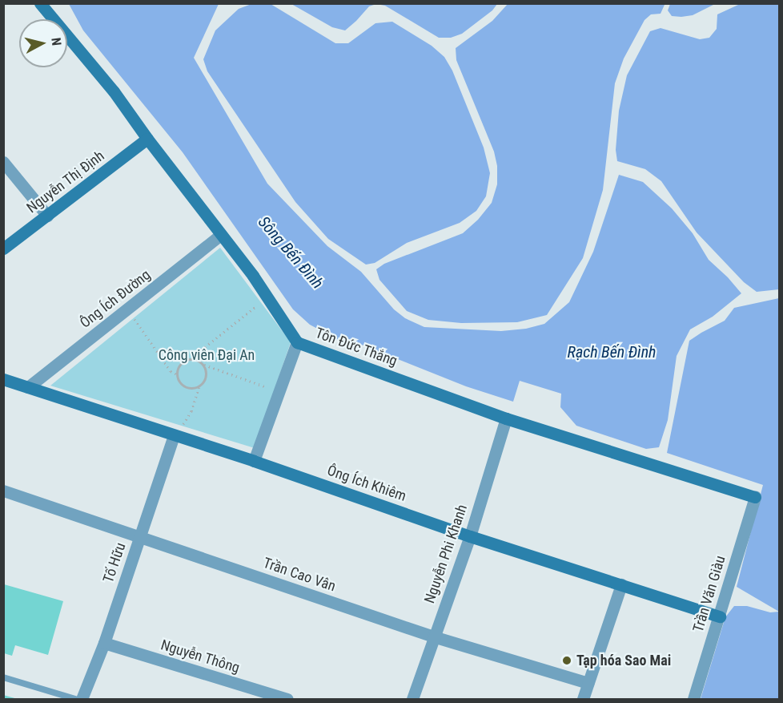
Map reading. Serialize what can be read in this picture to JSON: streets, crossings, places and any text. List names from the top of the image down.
{
  "streets": {
    "street": [
      "Nguyễn Thị Định",
      "Ông Ích Đường",
      "Tôn Đức Thắng",
      "Ông Ích Khiêm",
      "Nguyễn Phi Khanh",
      "Tố Hữu",
      "Trần Cao Vân",
      "Trần Văn Giàu",
      "Nguyễn Thông"
    ]
  },
  "crossings": [
    ["Nguyễn Thị Định", "Tôn Đức Thắng"],
    ["Ông Ích Đường", "Tôn Đức Thắng"],
    ["Ông Ích Đường", "Ông Ích Khiêm"],
    ["Tôn Đức Thắng", "Nguyễn Phi Khanh"],
    ["Tôn Đức Thắng", "Trần Văn Giàu"],
    ["Ông Ích Khiêm", "Nguyễn Phi Khanh"],
    ["Ông Ích Khiêm", "Tố Hữu"],
    ["Ông Ích Khiêm", "Trần Văn Giàu"],
    ["Nguyễn Phi Khanh", "Trần Cao Vân"],
    ["Tố Hữu", "Trần Cao Vân"],
    ["Tố Hữu", "Nguyễn Thông"]
  ],
  "water": ["Sông Bến Đình", "Rạch Bến Đình"],
  "parks": ["Công viên Đại An"],
  "places": ["Tạp hóa Sao Mai"],
  "north": "right"
}
